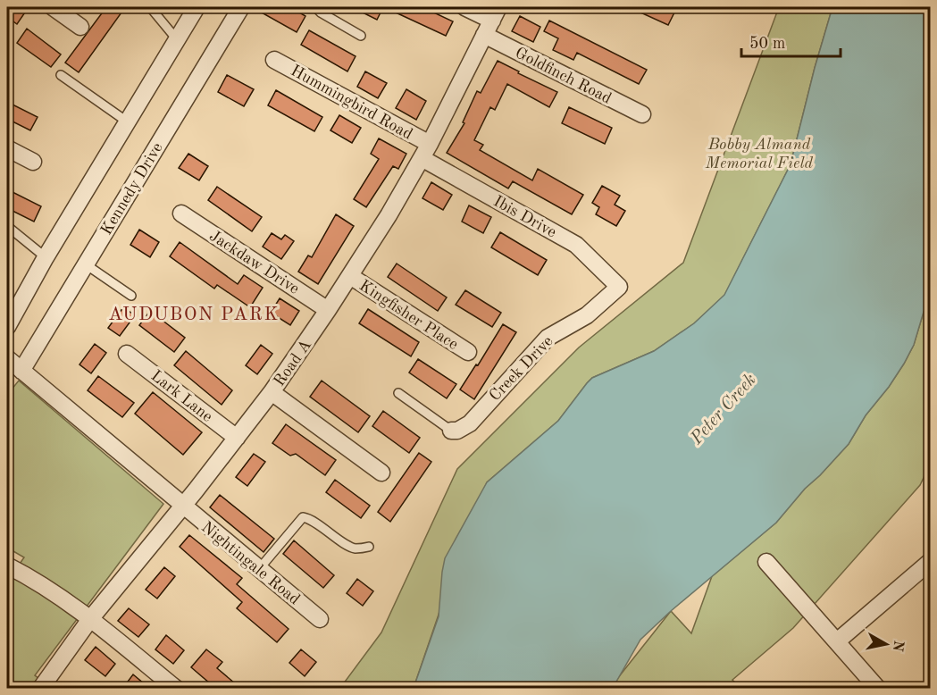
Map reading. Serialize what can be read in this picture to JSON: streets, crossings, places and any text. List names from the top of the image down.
{
  "streets": {
    "street": [
      "Goldfinch Road",
      "Hummingbird Road",
      "Kennedy Drive",
      "Ibis Drive",
      "Jackdaw Drive",
      "Kingfisher Place",
      "Road A",
      "Creek Drive",
      "Lark Lane",
      "Nightingale Road"
    ]
  },
  "crossings": [
    ["Goldfinch Road", "Road A"],
    ["Hummingbird Road", "Road A"],
    ["Kennedy Drive", "Road A"],
    ["Kennedy Drive", "Nightingale Road"],
    ["Ibis Drive", "Road A"],
    ["Ibis Drive", "Creek Drive"],
    ["Jackdaw Drive", "Road A"],
    ["Kingfisher Place", "Road A"],
    ["Road A", "Lark Lane"],
    ["Road A", "Nightingale Road"]
  ],
  "districts": ["AUDUBON PARK"],
  "water": ["Peter Creek"],
  "parks": ["Bobby Almand Memorial Field"],
  "scale_bar": "50 m",
  "north": "right"
}
